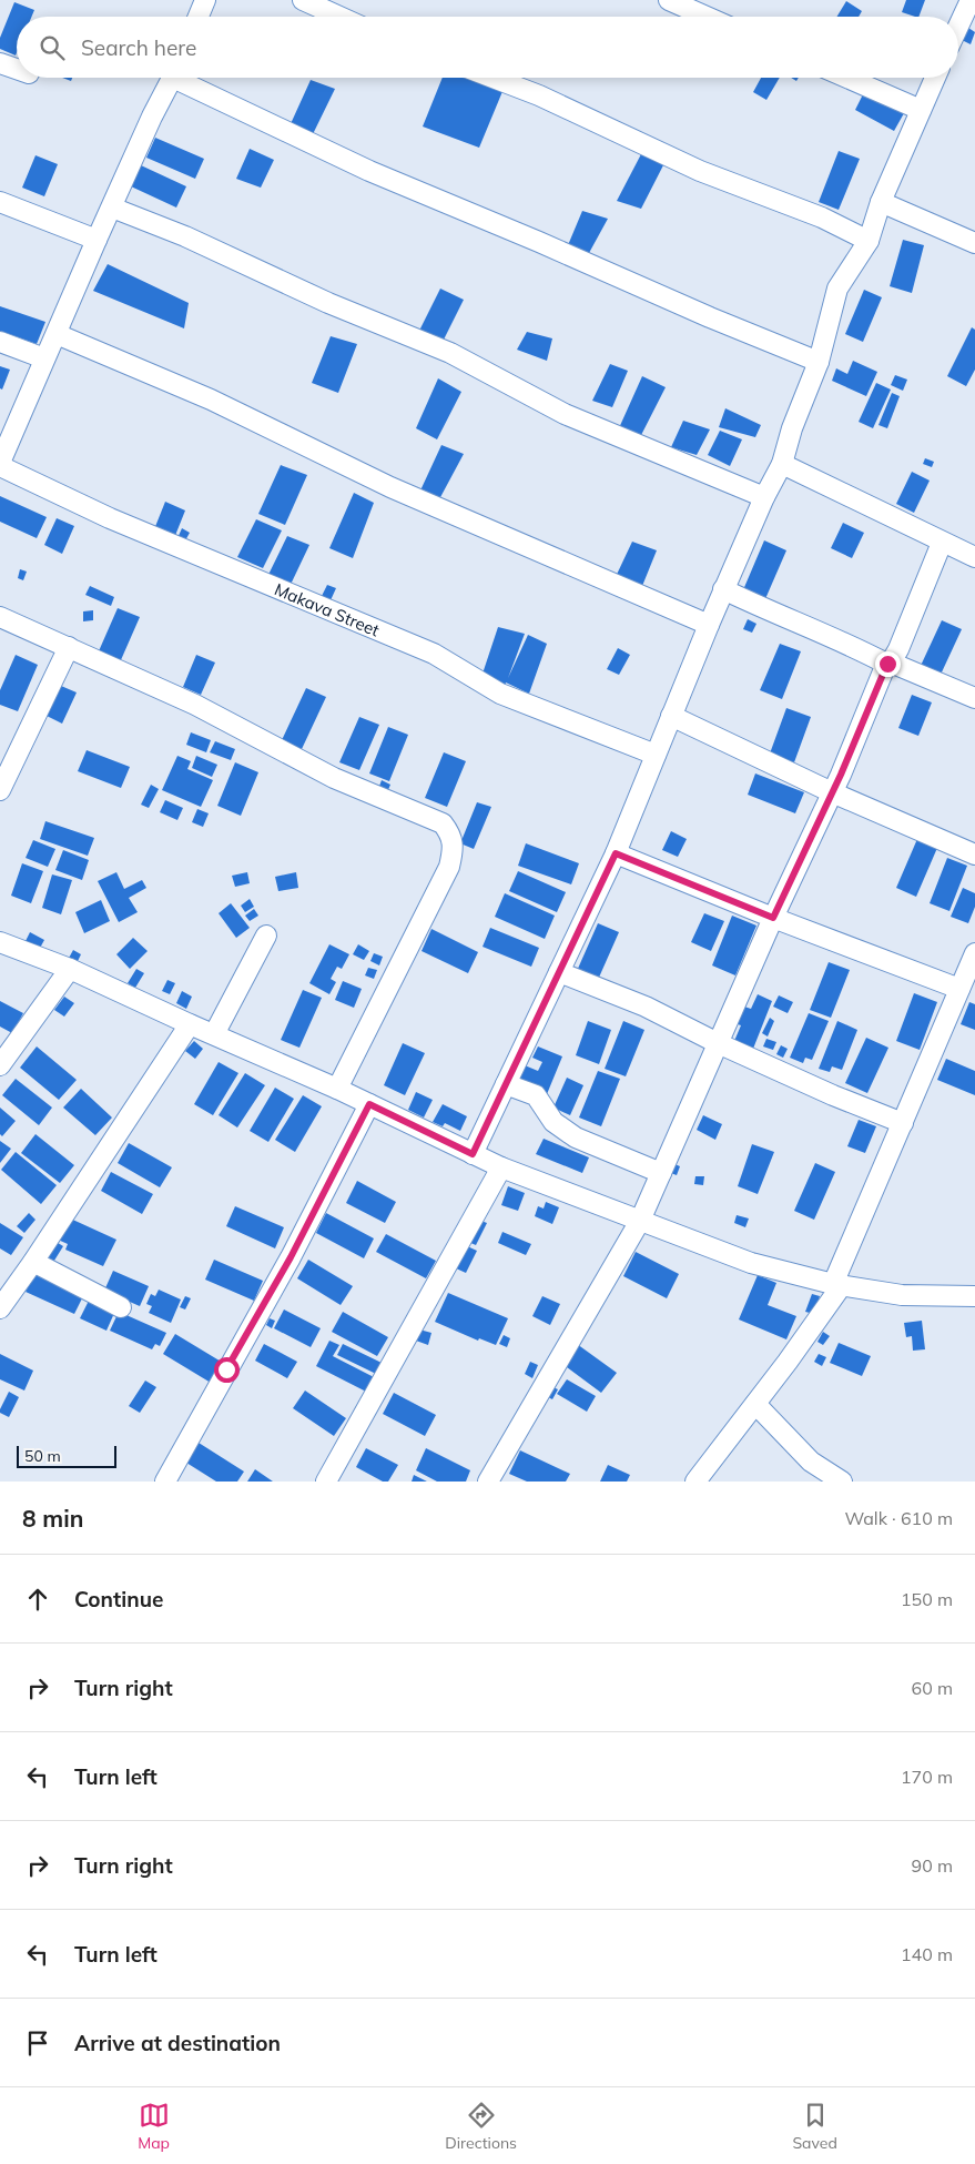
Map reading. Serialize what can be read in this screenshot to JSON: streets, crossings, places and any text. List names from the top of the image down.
{
  "streets": {
    "street": ["Makava Street"]
  },
  "scale_bar": "50 m",
  "page": {
    "search": "Search here",
    "scale": "50 m",
    "heading": ["8 min", "Walk · 610 m"],
    "list": [
      ["Continue", "150 m"],
      ["Turn right", "60 m"],
      ["Turn left", "170 m"],
      ["Turn right", "90 m"],
      ["Turn left", "140 m"],
      "Arrive at destination"
    ],
    "nav": ["Map", "Directions", "Saved"]
  }
}
